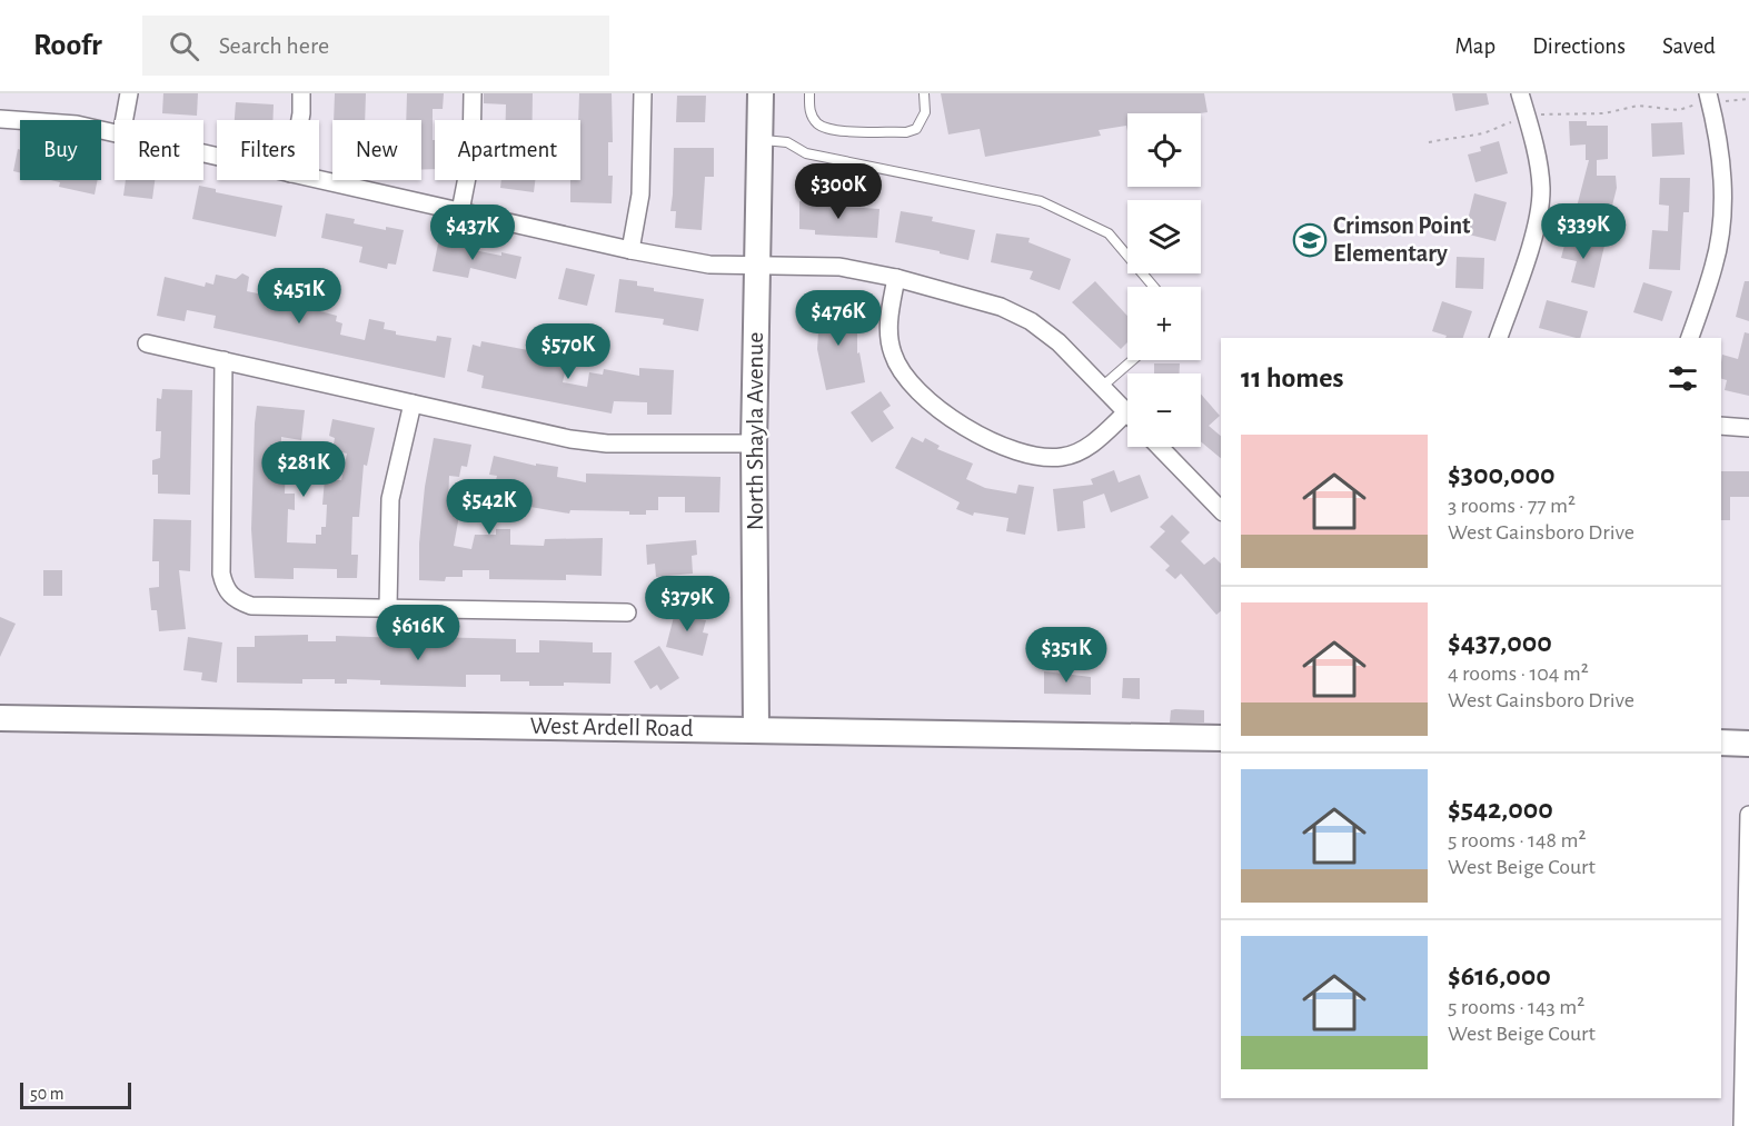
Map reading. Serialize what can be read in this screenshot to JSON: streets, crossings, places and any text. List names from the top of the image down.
{
  "streets": {
    "street": ["North Shayla Avenue", "West Ardell Road"]
  },
  "crossings": [
    ["North Shayla Avenue", "West Ardell Road"]
  ],
  "places": {
    "school or university": ["Crimson Point Elementary"]
  },
  "scale_bar": "50 m",
  "page": {
    "header": "Roofr",
    "search": "Search here",
    "nav": ["Map", "Directions", "Saved"],
    "map_buttons": ["+", "−"],
    "chip": [
      "Buy",
      "Rent",
      "Filters",
      "New",
      "Apartment"
    ],
    "price": [
      "$300K",
      "$339K",
      "$437K",
      "$451K",
      "$476K",
      "$570K",
      "$281K",
      "$542K",
      "$379K",
      "$616K",
      "$351K"
    ],
    "heading": "11 homes",
    "list": [
      {
        "name": "$300,000",
        "note": "3 rooms · 77 m² · West Gainsboro Drive"
      },
      {
        "name": "$437,000",
        "note": "4 rooms · 104 m² · West Gainsboro Drive"
      },
      {
        "name": "$542,000",
        "note": "5 rooms · 148 m² · West Beige Court"
      },
      {
        "name": "$616,000",
        "note": "5 rooms · 143 m² · West Beige Court"
      }
    ],
    "scale": "50 m"
  }
}
